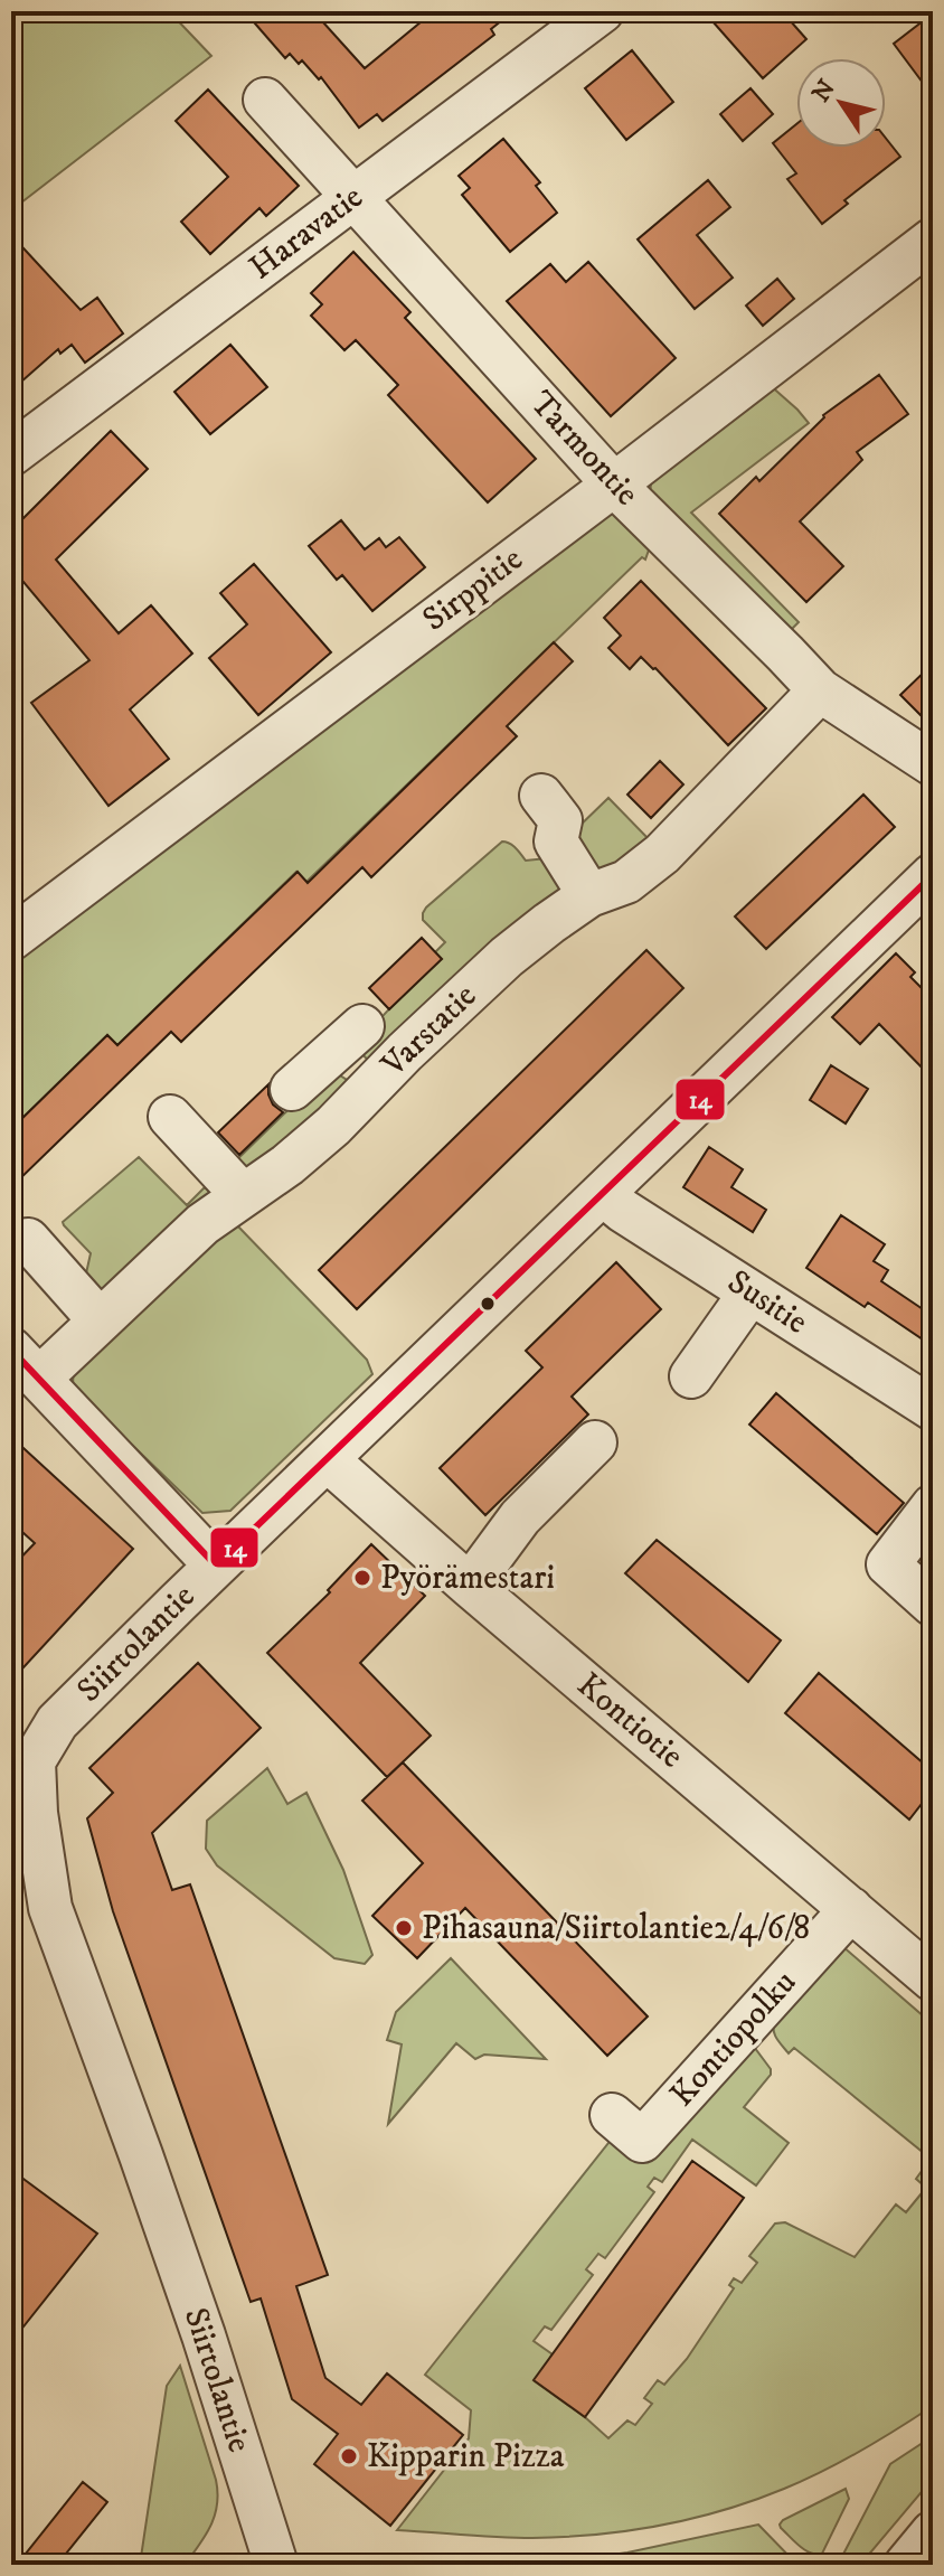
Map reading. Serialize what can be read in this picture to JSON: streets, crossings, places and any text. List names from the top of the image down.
{
  "streets": {
    "street": [
      "Haravatie",
      "Tarmontie",
      "Sirppitie",
      "Varstatie",
      "Susitie",
      "Siirtolantie",
      "Kontiotie",
      "Kontiopolku"
    ]
  },
  "crossings": [
    ["Haravatie", "Tarmontie"],
    ["Tarmontie", "Sirppitie"],
    ["Tarmontie", "Varstatie"],
    ["Susitie", "Siirtolantie"],
    ["Siirtolantie", "Kontiotie"],
    ["Kontiotie", "Kontiopolku"]
  ],
  "places": ["Pyörämestari", "Pihasauna/Siirtolantie2/4/6/8", "Kipparin Pizza"],
  "lines": ["transit line 14"],
  "north": "top left"
}
